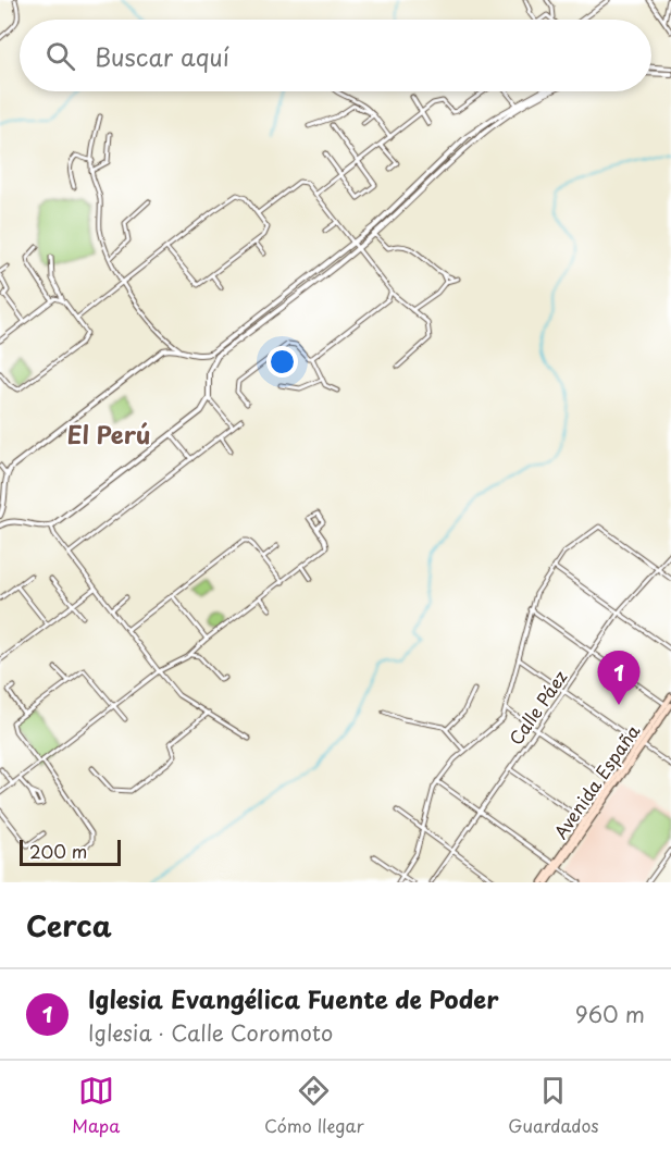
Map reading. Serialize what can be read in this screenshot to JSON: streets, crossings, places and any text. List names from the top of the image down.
{
  "streets": {
    "main road": ["Avenida España"],
    "street": ["Calle Páez"]
  },
  "districts": ["El Perú"],
  "scale_bar": "200 m",
  "page": {
    "search": "Buscar aquí",
    "pins": "1",
    "scale": "200 m",
    "heading": "Cerca",
    "list": [
      {
        "mark": "1",
        "name": "Iglesia Evangélica Fuente de Poder",
        "note": "Iglesia · Calle Coromoto",
        "value": "960 m"
      }
    ],
    "nav": ["Mapa", "Cómo llegar", "Guardados"]
  }
}
